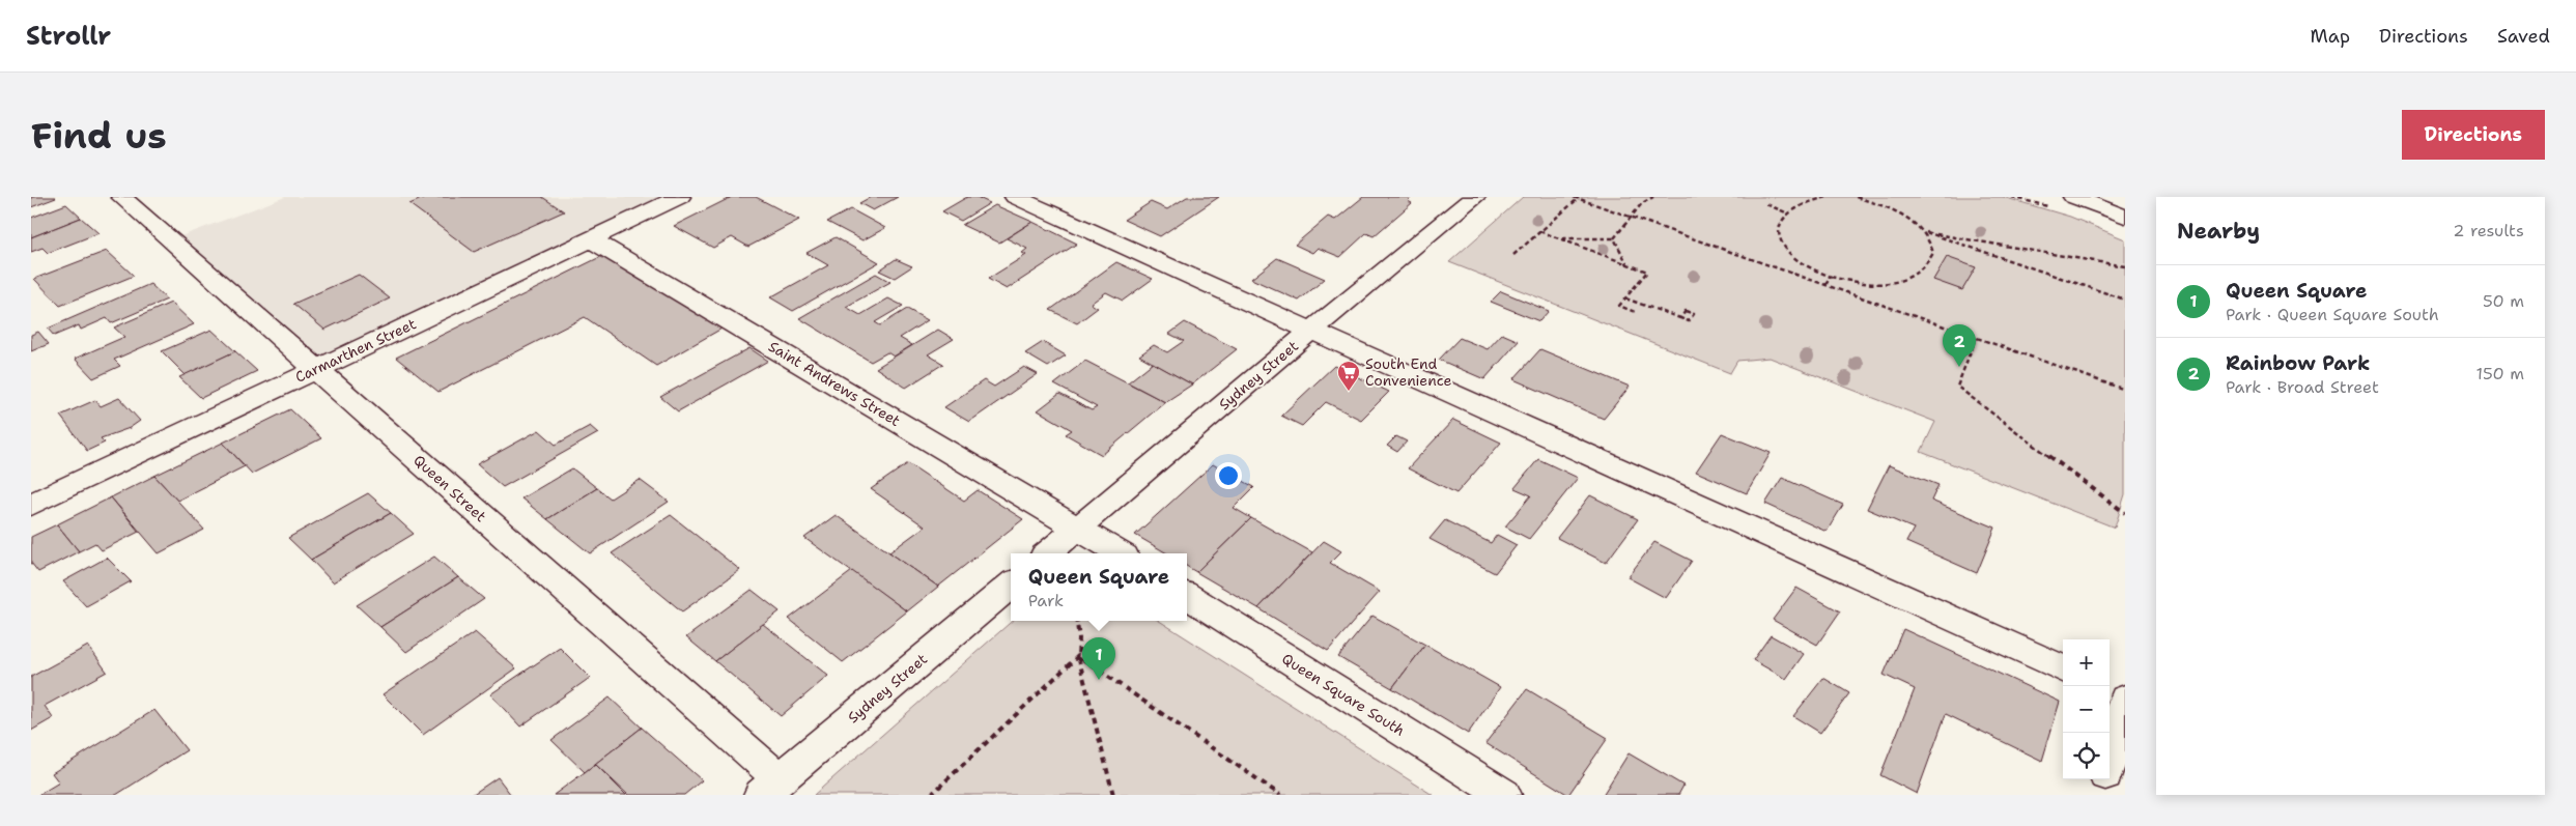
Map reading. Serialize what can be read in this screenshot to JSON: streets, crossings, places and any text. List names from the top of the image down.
{
  "streets": {
    "street": [
      "Carmarthen Street",
      "Sydney Street",
      "Saint Andrews Street",
      "Queen Street",
      "Queen Square South"
    ]
  },
  "crossings": [
    ["Carmarthen Street", "Saint Andrews Street"],
    ["Carmarthen Street", "Queen Street"],
    ["Sydney Street", "Saint Andrews Street"],
    ["Sydney Street", "Queen Street"]
  ],
  "places": {
    "supermarket": ["South End Convenience"]
  },
  "page": {
    "header": "Strollr",
    "nav": ["Map", "Directions", "Saved"],
    "buttons": "Directions",
    "title": "Find us",
    "heading": ["Nearby", "2 results"],
    "list": [
      {
        "mark": "1",
        "name": "Queen Square",
        "note": "Park · Queen Square South",
        "value": "50 m"
      },
      {
        "mark": "2",
        "name": "Rainbow Park",
        "note": "Park · Broad Street",
        "value": "150 m"
      }
    ],
    "pins": ["2", "1"],
    "popup": ["Queen Square", "Park"],
    "map_buttons": ["+", "−"]
  }
}
